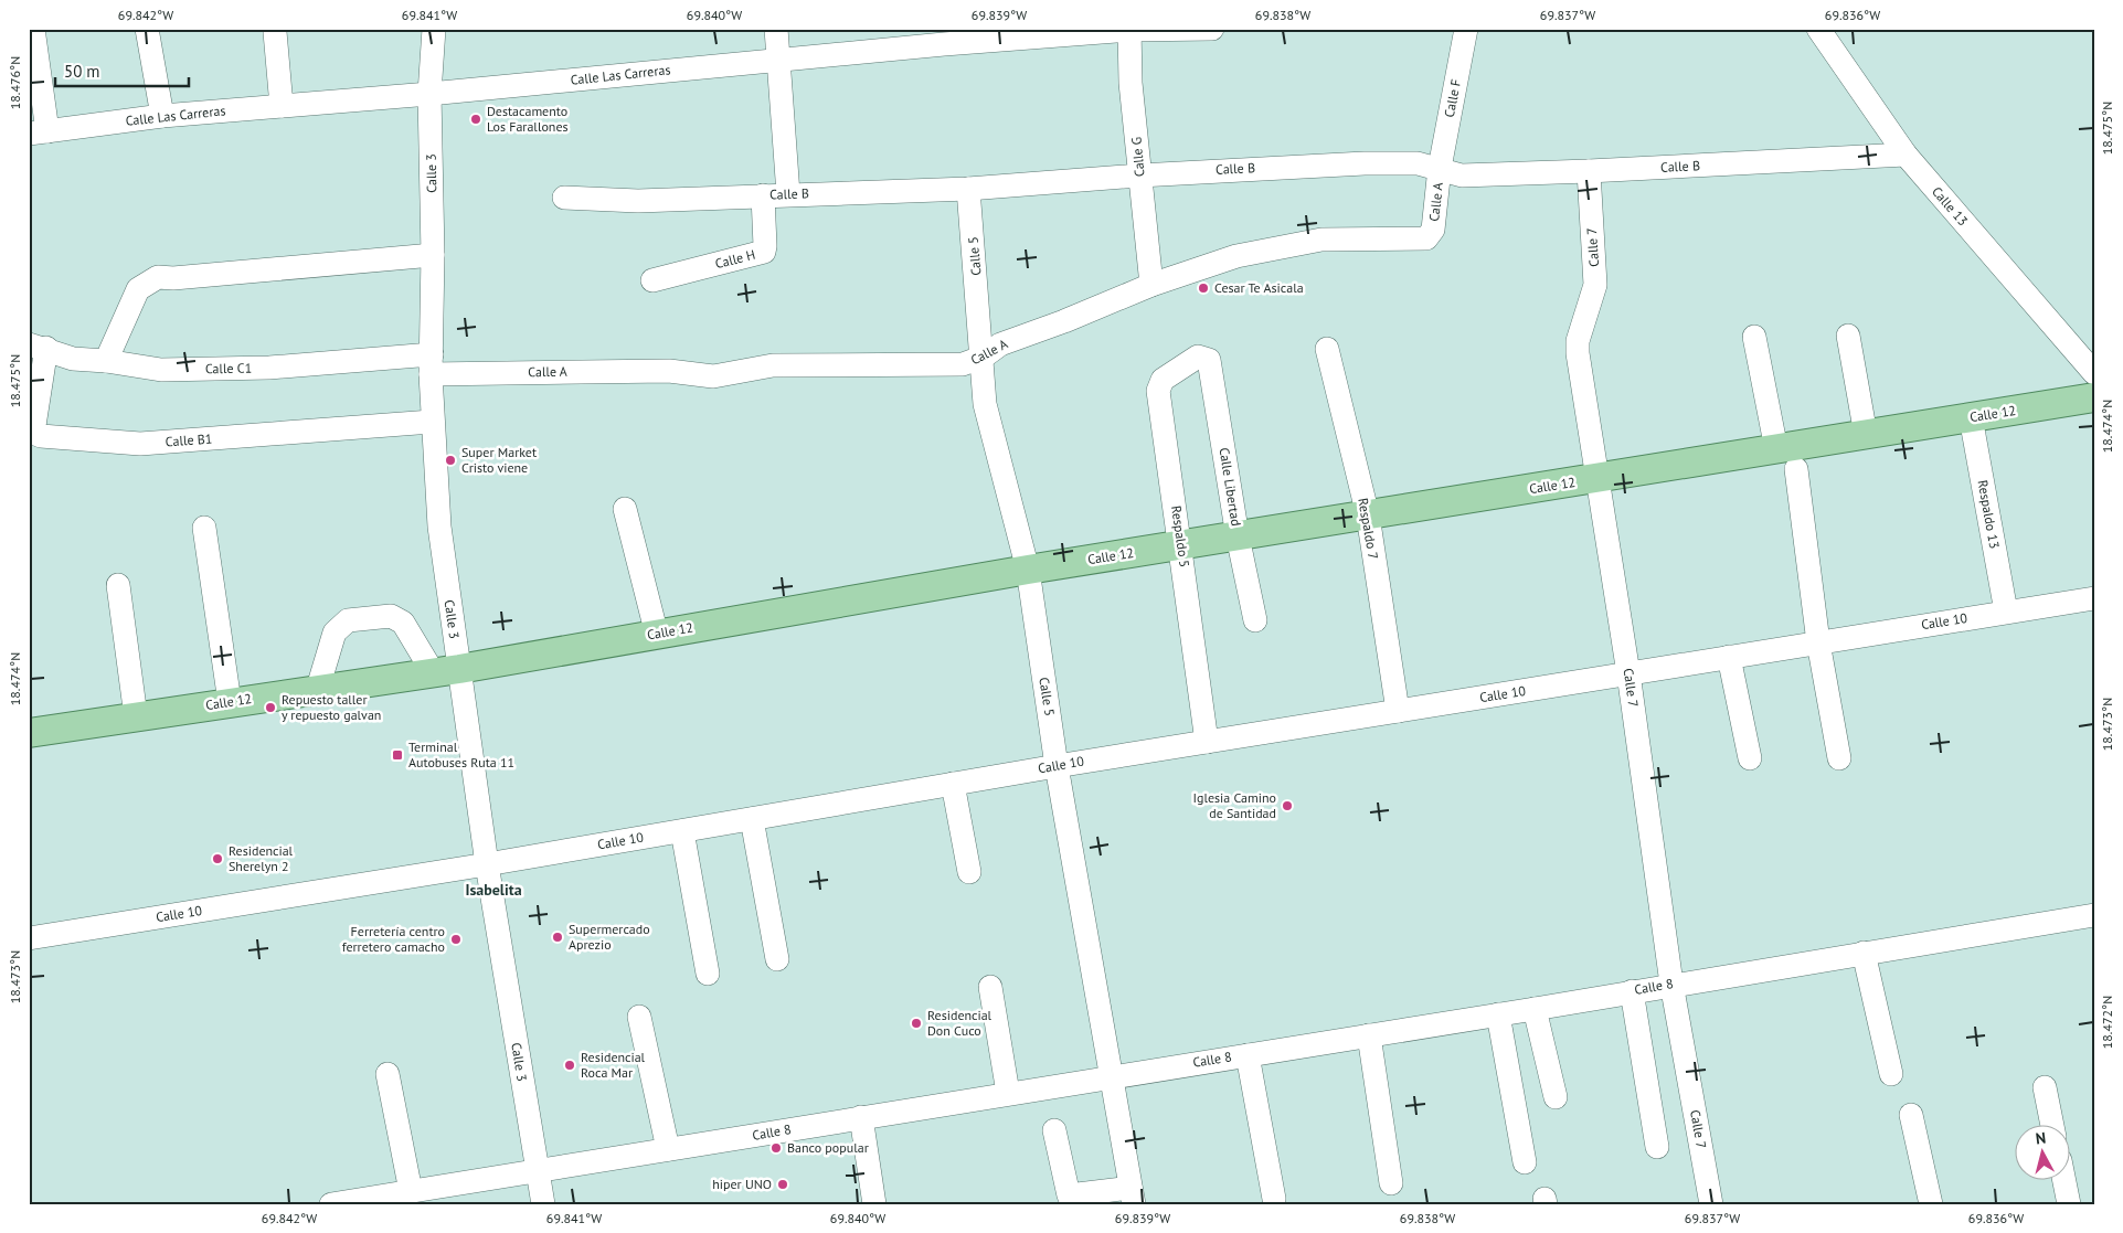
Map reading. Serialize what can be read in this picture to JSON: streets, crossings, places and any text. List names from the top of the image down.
{
  "streets": {
    "main road": ["Calle 12"],
    "street": [
      "Calle Las Carreras",
      "Calle F",
      "Calle G",
      "Calle B",
      "Calle 3",
      "Calle A",
      "Calle 13",
      "Calle 7",
      "Calle 5",
      "Calle H",
      "Calle C1",
      "Calle B1",
      "Calle Libertad",
      "Respaldo 13",
      "Respaldo 7",
      "Respaldo 5",
      "Calle 10",
      "Calle 8"
    ]
  },
  "crossings": [
    ["Calle Las Carreras", "Calle G"],
    ["Calle Las Carreras", "Calle 3"],
    ["Calle F", "Calle B"],
    ["Calle F", "Calle A"],
    ["Calle G", "Calle B"],
    ["Calle G", "Calle A"],
    ["Calle B", "Calle A"],
    ["Calle B", "Calle 13"],
    ["Calle B", "Calle 7"],
    ["Calle B", "Calle 5"],
    ["Calle B", "Calle H"],
    ["Calle 3", "Calle A"],
    ["Calle 3", "Calle C1"],
    ["Calle 3", "Calle 12"],
    ["Calle 3", "Calle B1"],
    ["Calle 3", "Calle 10"],
    ["Calle 3", "Calle 8"],
    ["Calle A", "Calle 5"],
    ["Calle A", "Calle C1"],
    ["Calle 7", "Calle 12"],
    ["Calle 7", "Calle 10"],
    ["Calle 7", "Calle 8"],
    ["Calle 5", "Calle 12"],
    ["Calle 5", "Calle 10"],
    ["Calle 5", "Calle 8"],
    ["Calle C1", "Calle B1"],
    ["Calle 12", "Calle Libertad"],
    ["Calle 12", "Respaldo 13"],
    ["Calle 12", "Respaldo 7"],
    ["Calle 12", "Respaldo 5"],
    ["Calle Libertad", "Respaldo 5"],
    ["Respaldo 13", "Calle 10"],
    ["Respaldo 7", "Calle 10"],
    ["Respaldo 5", "Calle 10"]
  ],
  "districts": ["Isabelita"],
  "places": {
    "other": [
      "Destacamento Los Farallones",
      "Cesar Te Asicala",
      "Super Market Cristo viene",
      "Repuesto taller y repuesto galvan",
      "Iglesia Camino de Santidad",
      "Residencial Sherelyn 2",
      "Supermercado Aprezio",
      "Ferretería centro ferretero camacho",
      "Residencial Don Cuco",
      "Residencial Roca Mar",
      "Banco popular",
      "hiper UNO"
    ],
    "transit": ["Terminal Autobuses Ruta 11"]
  },
  "scale_bar": "50 m",
  "north": "top",
  "coordinates": [
    "69.842°W",
    "69.841°W",
    "69.840°W",
    "69.839°W",
    "69.838°W",
    "69.837°W",
    "69.836°W",
    "18.476°N",
    "18.475°N",
    "18.474°N",
    "18.473°N",
    "18.472°N"
  ]
}
